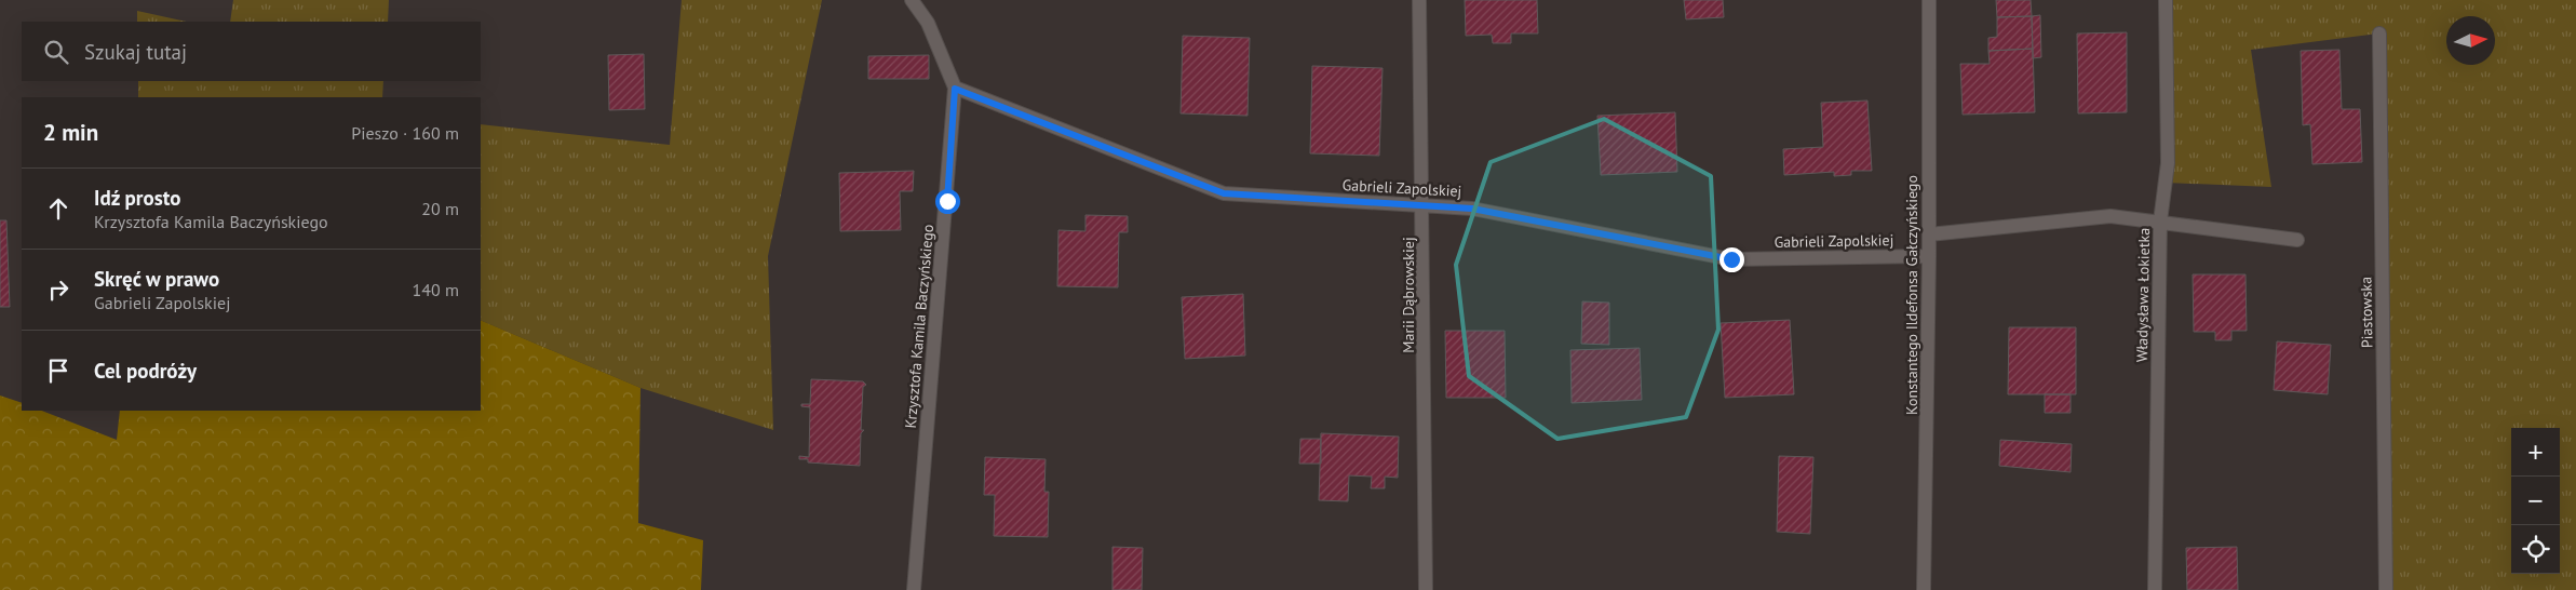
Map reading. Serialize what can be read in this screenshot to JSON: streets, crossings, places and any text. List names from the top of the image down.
{
  "streets": {
    "street": [
      "Gabrieli Zapolskiej",
      "Marii Dąbrowskiej",
      "Konstantego Ildefonsa Gałczyńskiego",
      "Władysława Łokietka",
      "Piastowska",
      "Krzysztofa Kamila Baczyńskiego"
    ]
  },
  "crossings": [
    ["Gabrieli Zapolskiej", "Marii Dąbrowskiej"],
    ["Gabrieli Zapolskiej", "Konstantego Ildefonsa Gałczyńskiego"],
    ["Gabrieli Zapolskiej", "Krzysztofa Kamila Baczyńskiego"]
  ],
  "north": "right",
  "page": {
    "search": "Szukaj tutaj",
    "heading": ["2 min", "Pieszo · 160 m"],
    "list": [
      ["Idź prosto", "Krzysztofa Kamila Baczyńskiego", "20 m"],
      ["Skręć w prawo", "Gabrieli Zapolskiej", "140 m"],
      "Cel podróży"
    ],
    "map_buttons": ["+", "−"]
  }
}
